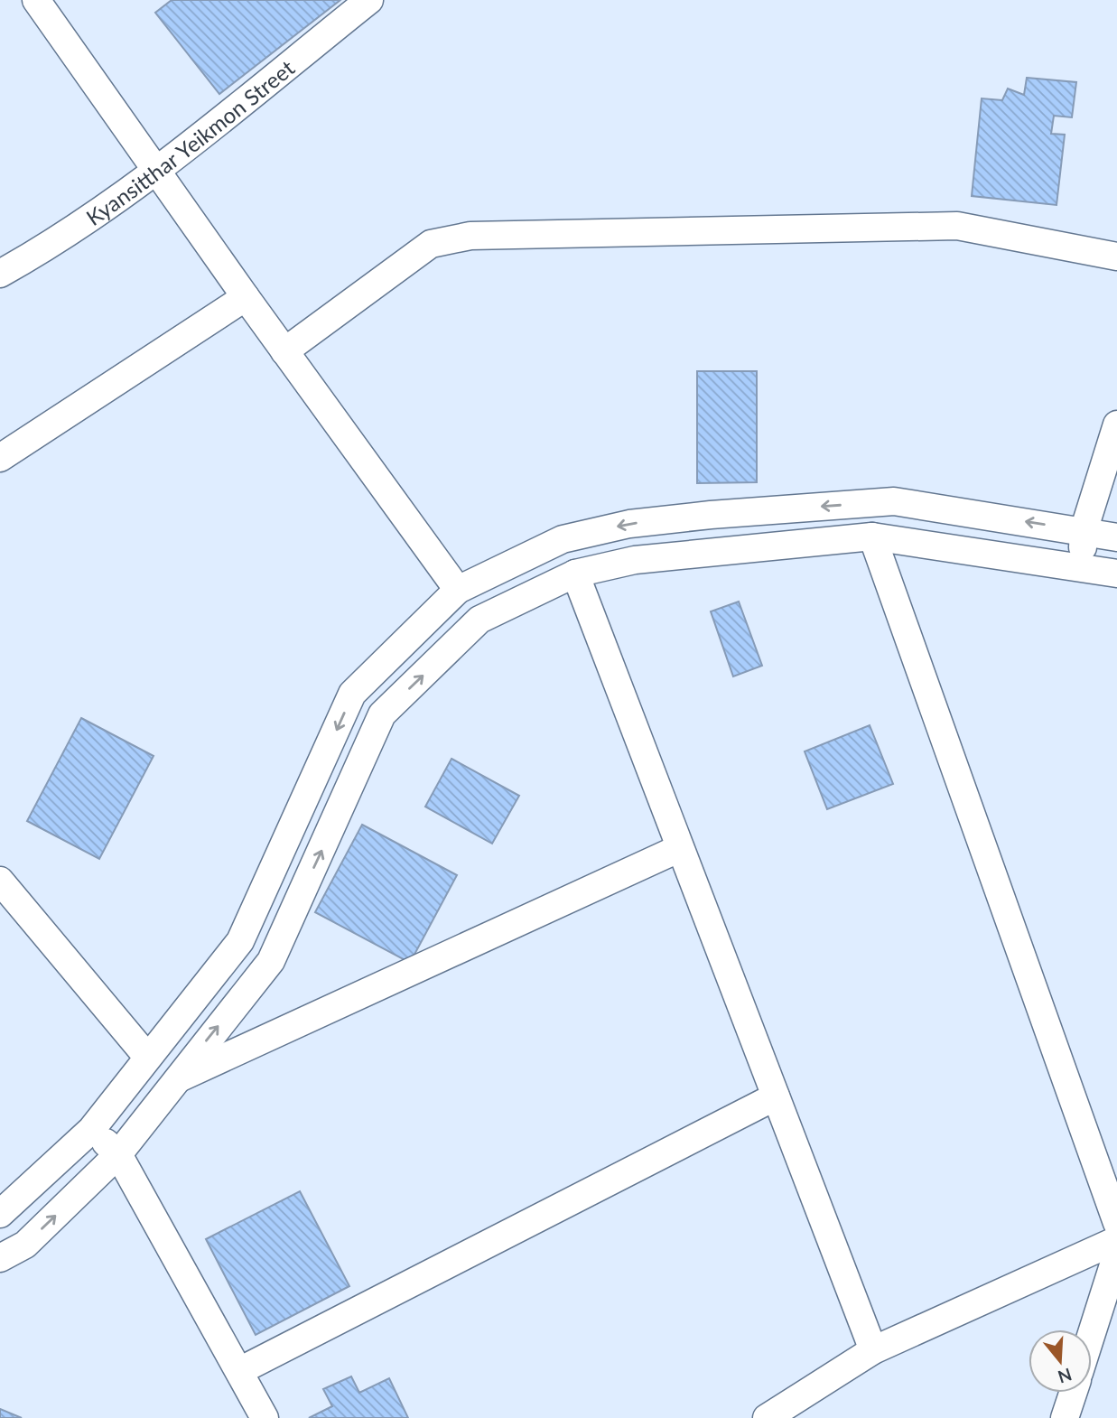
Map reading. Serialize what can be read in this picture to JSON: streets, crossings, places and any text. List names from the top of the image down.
{
  "streets": {
    "street": ["Kyansitthar Yeikmon Street"]
  },
  "north": "bottom"
}
